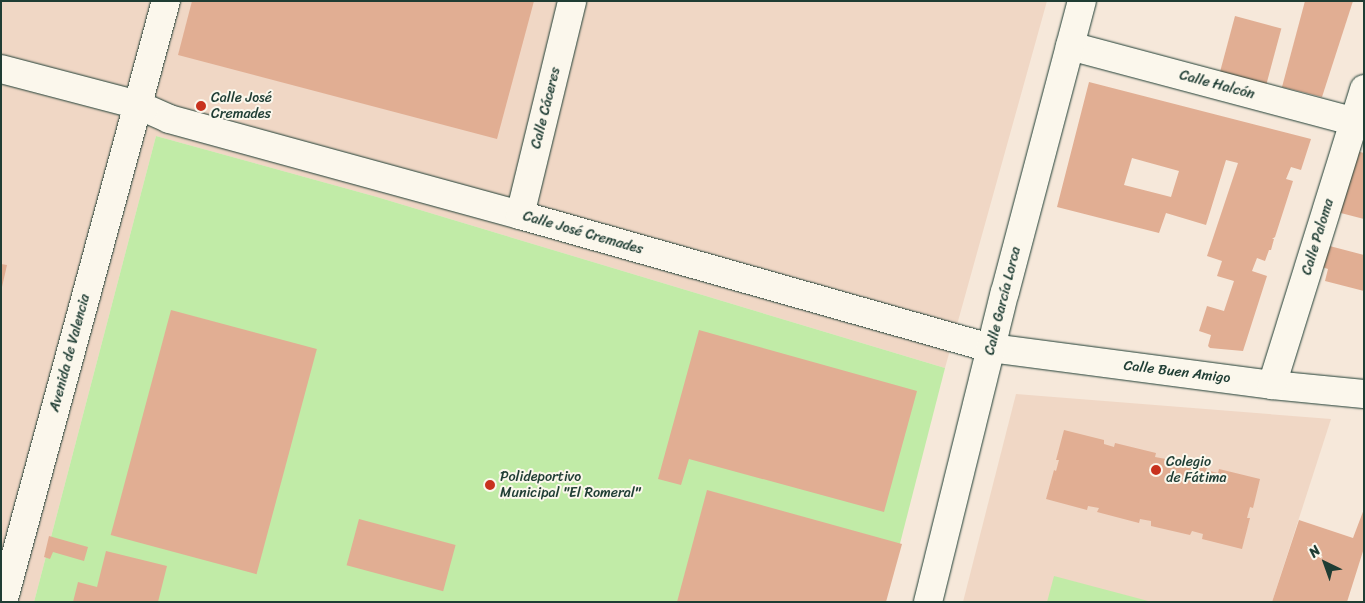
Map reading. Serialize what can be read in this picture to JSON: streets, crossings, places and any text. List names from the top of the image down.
{
  "streets": {
    "street": [
      "Calle Halcón",
      "Calle Cáceres",
      "Calle José Cremades",
      "Calle Paloma",
      "Calle García Lorca",
      "Avenida de Valencia",
      "Calle Buen Amigo"
    ]
  },
  "crossings": [
    ["Calle Halcón", "Calle Paloma"],
    ["Calle Halcón", "Calle García Lorca"],
    ["Calle Cáceres", "Calle José Cremades"],
    ["Calle José Cremades", "Calle García Lorca"],
    ["Calle José Cremades", "Avenida de Valencia"],
    ["Calle José Cremades", "Calle Buen Amigo"],
    ["Calle Paloma", "Calle Buen Amigo"],
    ["Calle García Lorca", "Calle Buen Amigo"]
  ],
  "places": ["Calle José Cremades", "Colegio de Fátima", "Polideportivo Municipal \"El Romeral\""],
  "north": "top left"
}
